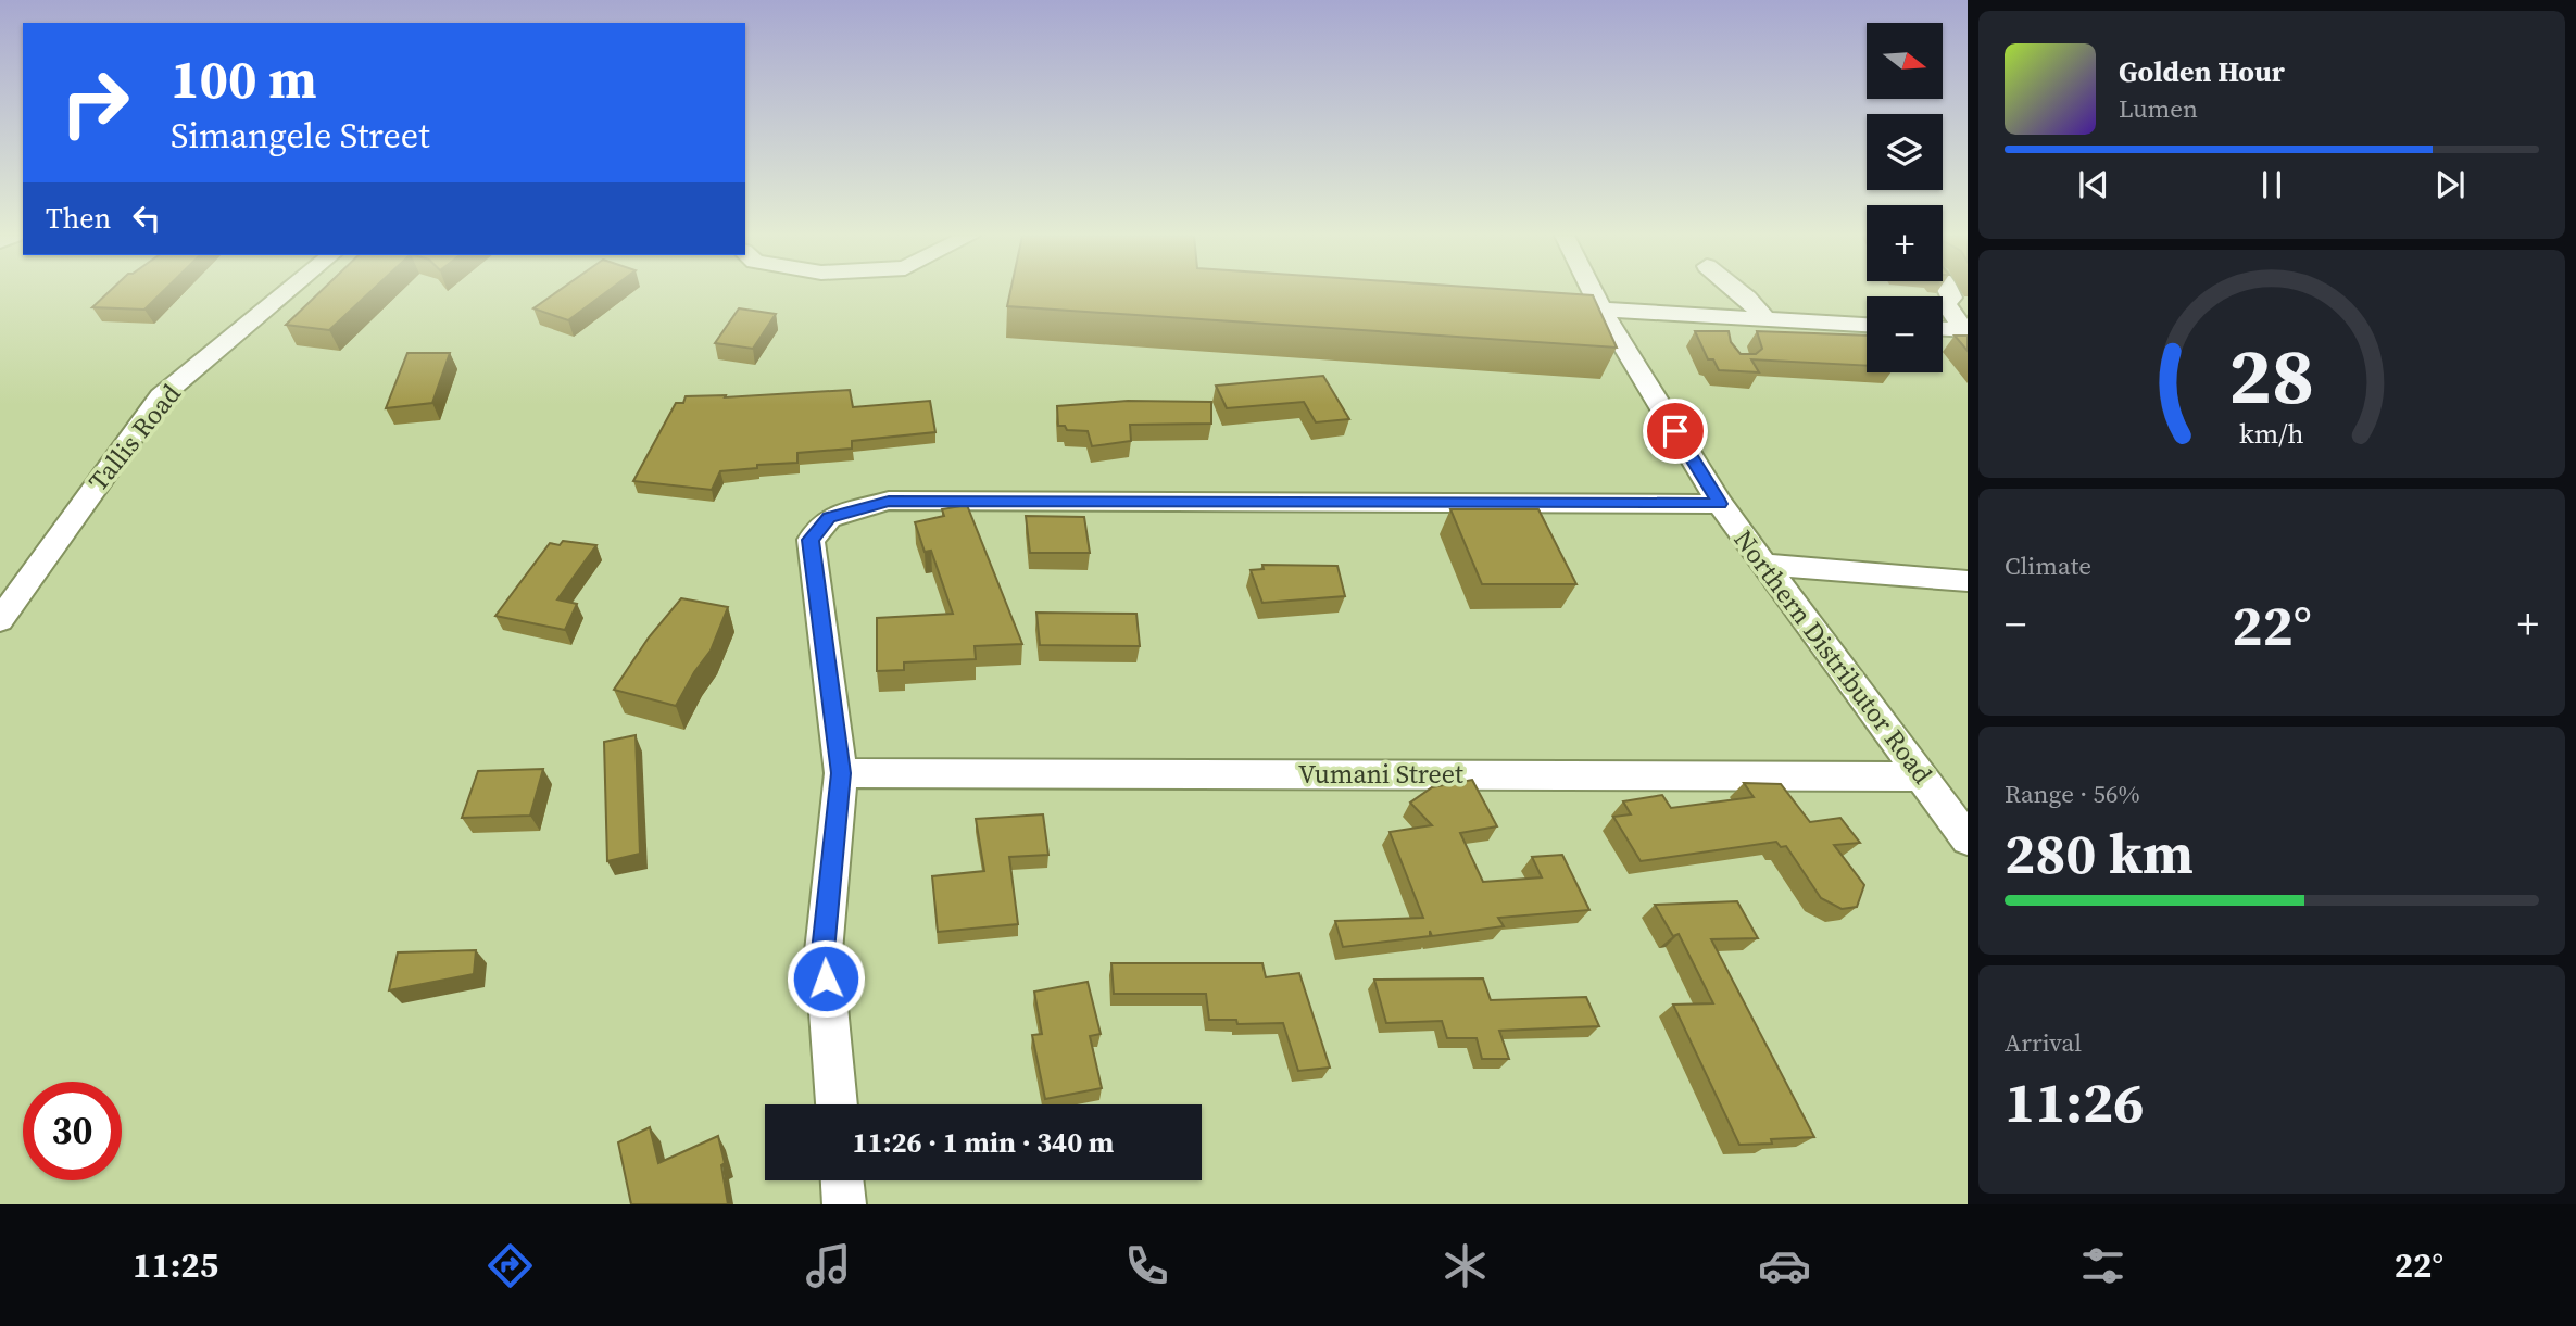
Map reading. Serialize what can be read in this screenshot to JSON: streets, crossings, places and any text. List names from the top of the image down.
{
  "streets": {
    "street": ["Tallis Road", "Northern Distributor Road", "Vumani Street"]
  },
  "crossings": [
    ["Northern Distributor Road", "Vumani Street"]
  ],
  "north": "right",
  "page": {
    "map_buttons": ["+", "−"],
    "turn": ["100 m", "Simangele Street"],
    "song": ["Golden Hour", "Lumen"],
    "then": "Then",
    "tile": [
      "Climate",
      ["Range · 56%", "280 km"],
      ["Arrival", "11:26"]
    ],
    "heat": ["−", "22°", "+"],
    "limit": "30",
    "trip": "11:26 · 1 min · 340 m",
    "tabs": ["11:25", "22°"],
    "gauge": ["28", "km/h"]
  }
}
